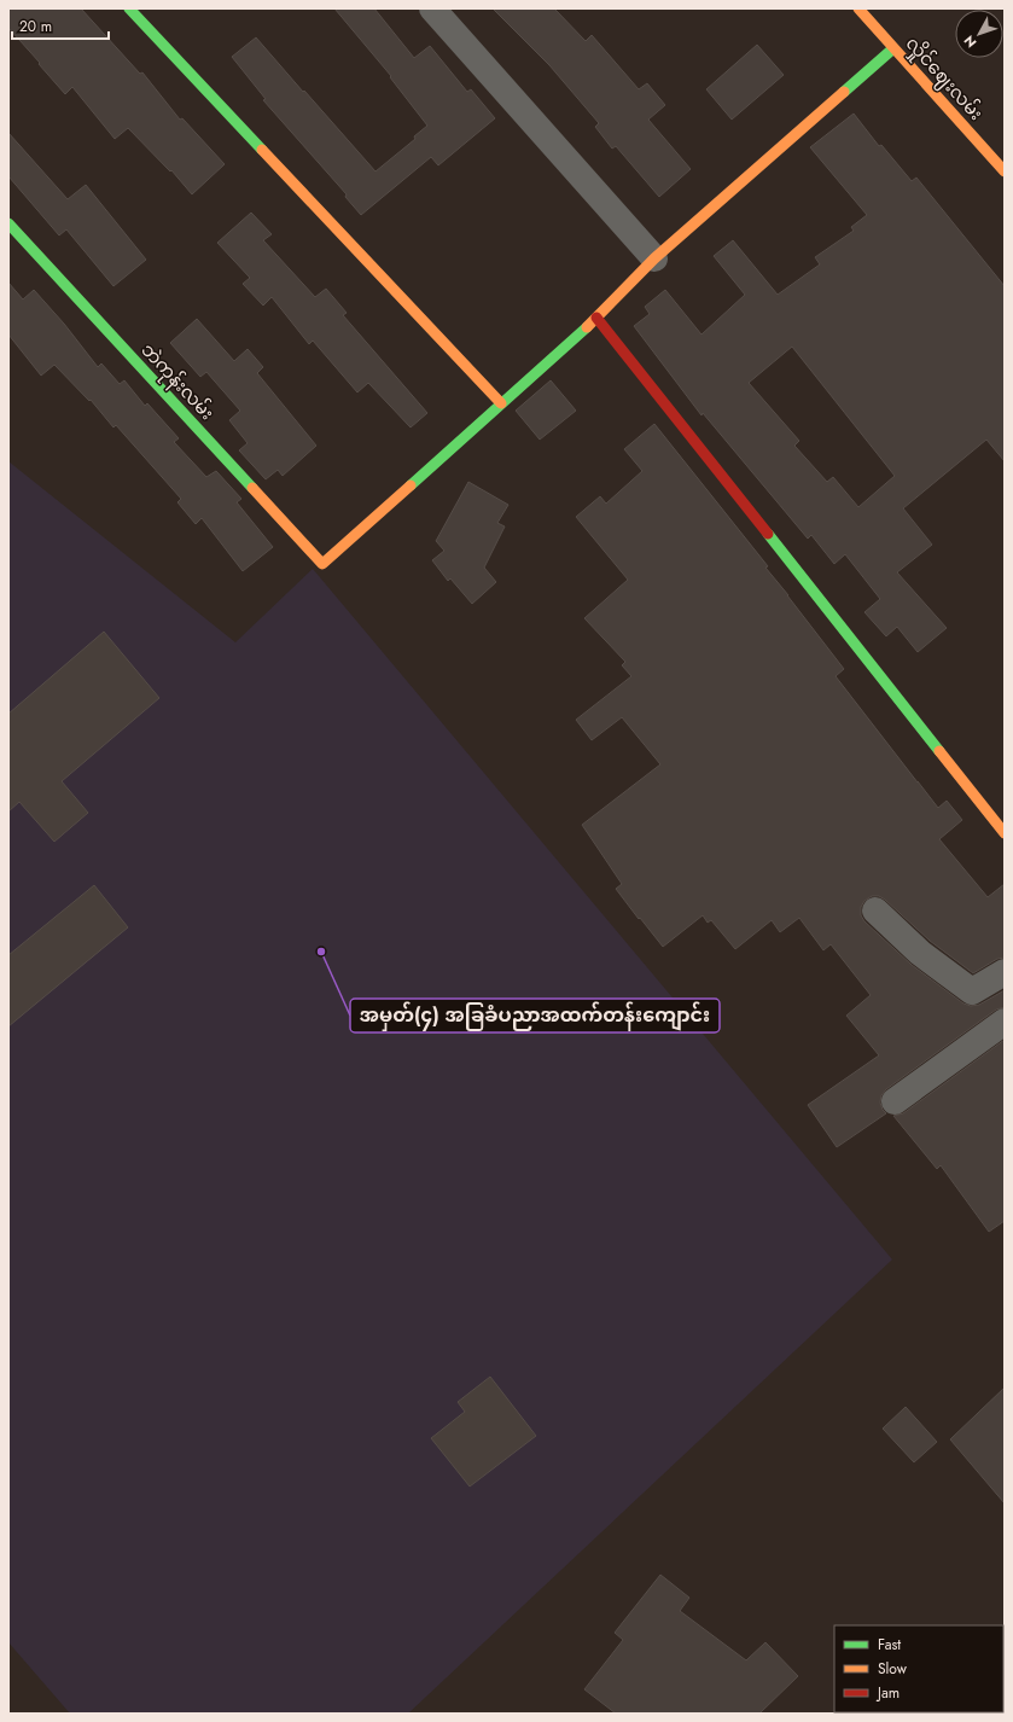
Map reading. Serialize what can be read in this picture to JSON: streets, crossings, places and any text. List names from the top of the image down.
{
  "streets": {
    "street": ["လှိုင်ဈေးလမ်း", "ဘဲကုန်းလမ်း"]
  },
  "places": ["အမှတ်(၄) အခြခံပညာအထက်တန်းကျောင်း"],
  "legend": ["Fast", "Slow", "Jam"],
  "scale_bar": "20 m",
  "north": "bottom left"
}
